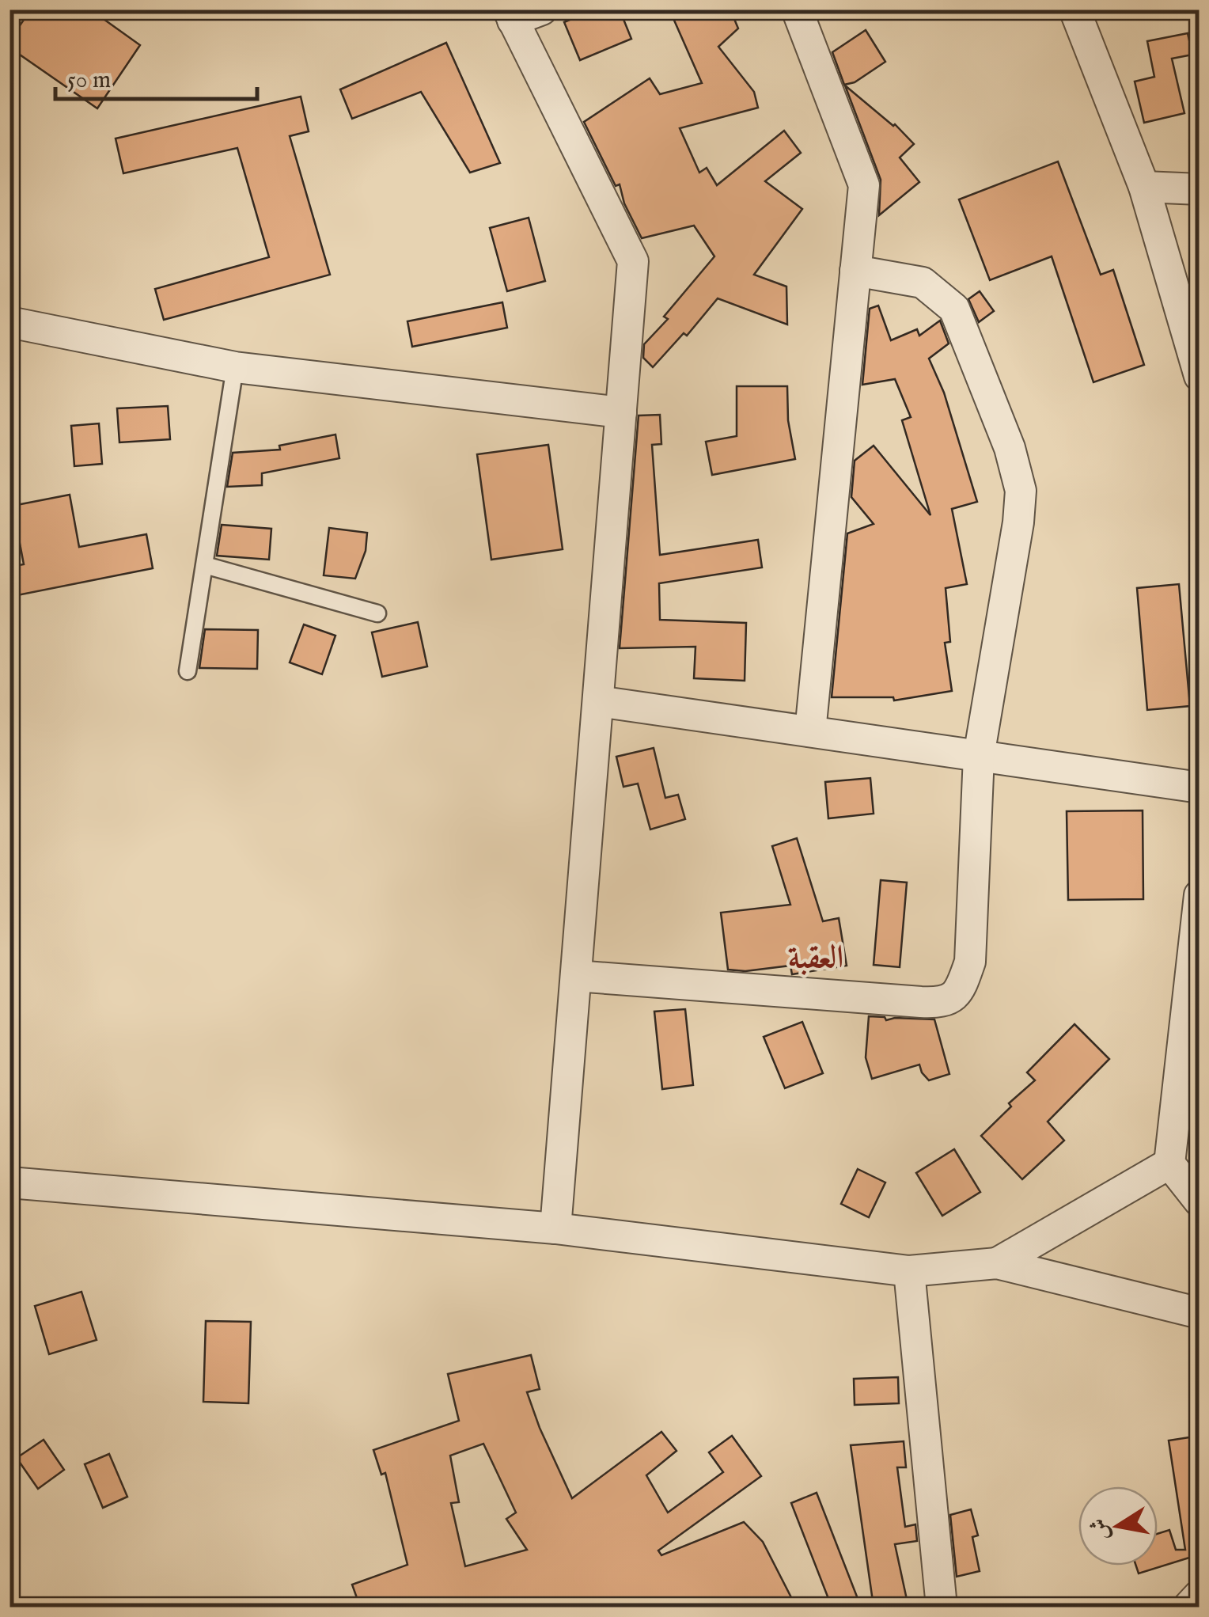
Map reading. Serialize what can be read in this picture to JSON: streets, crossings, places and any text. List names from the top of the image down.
{
  "districts": ["العقبة"],
  "scale_bar": "50 m",
  "north": "left"
}
